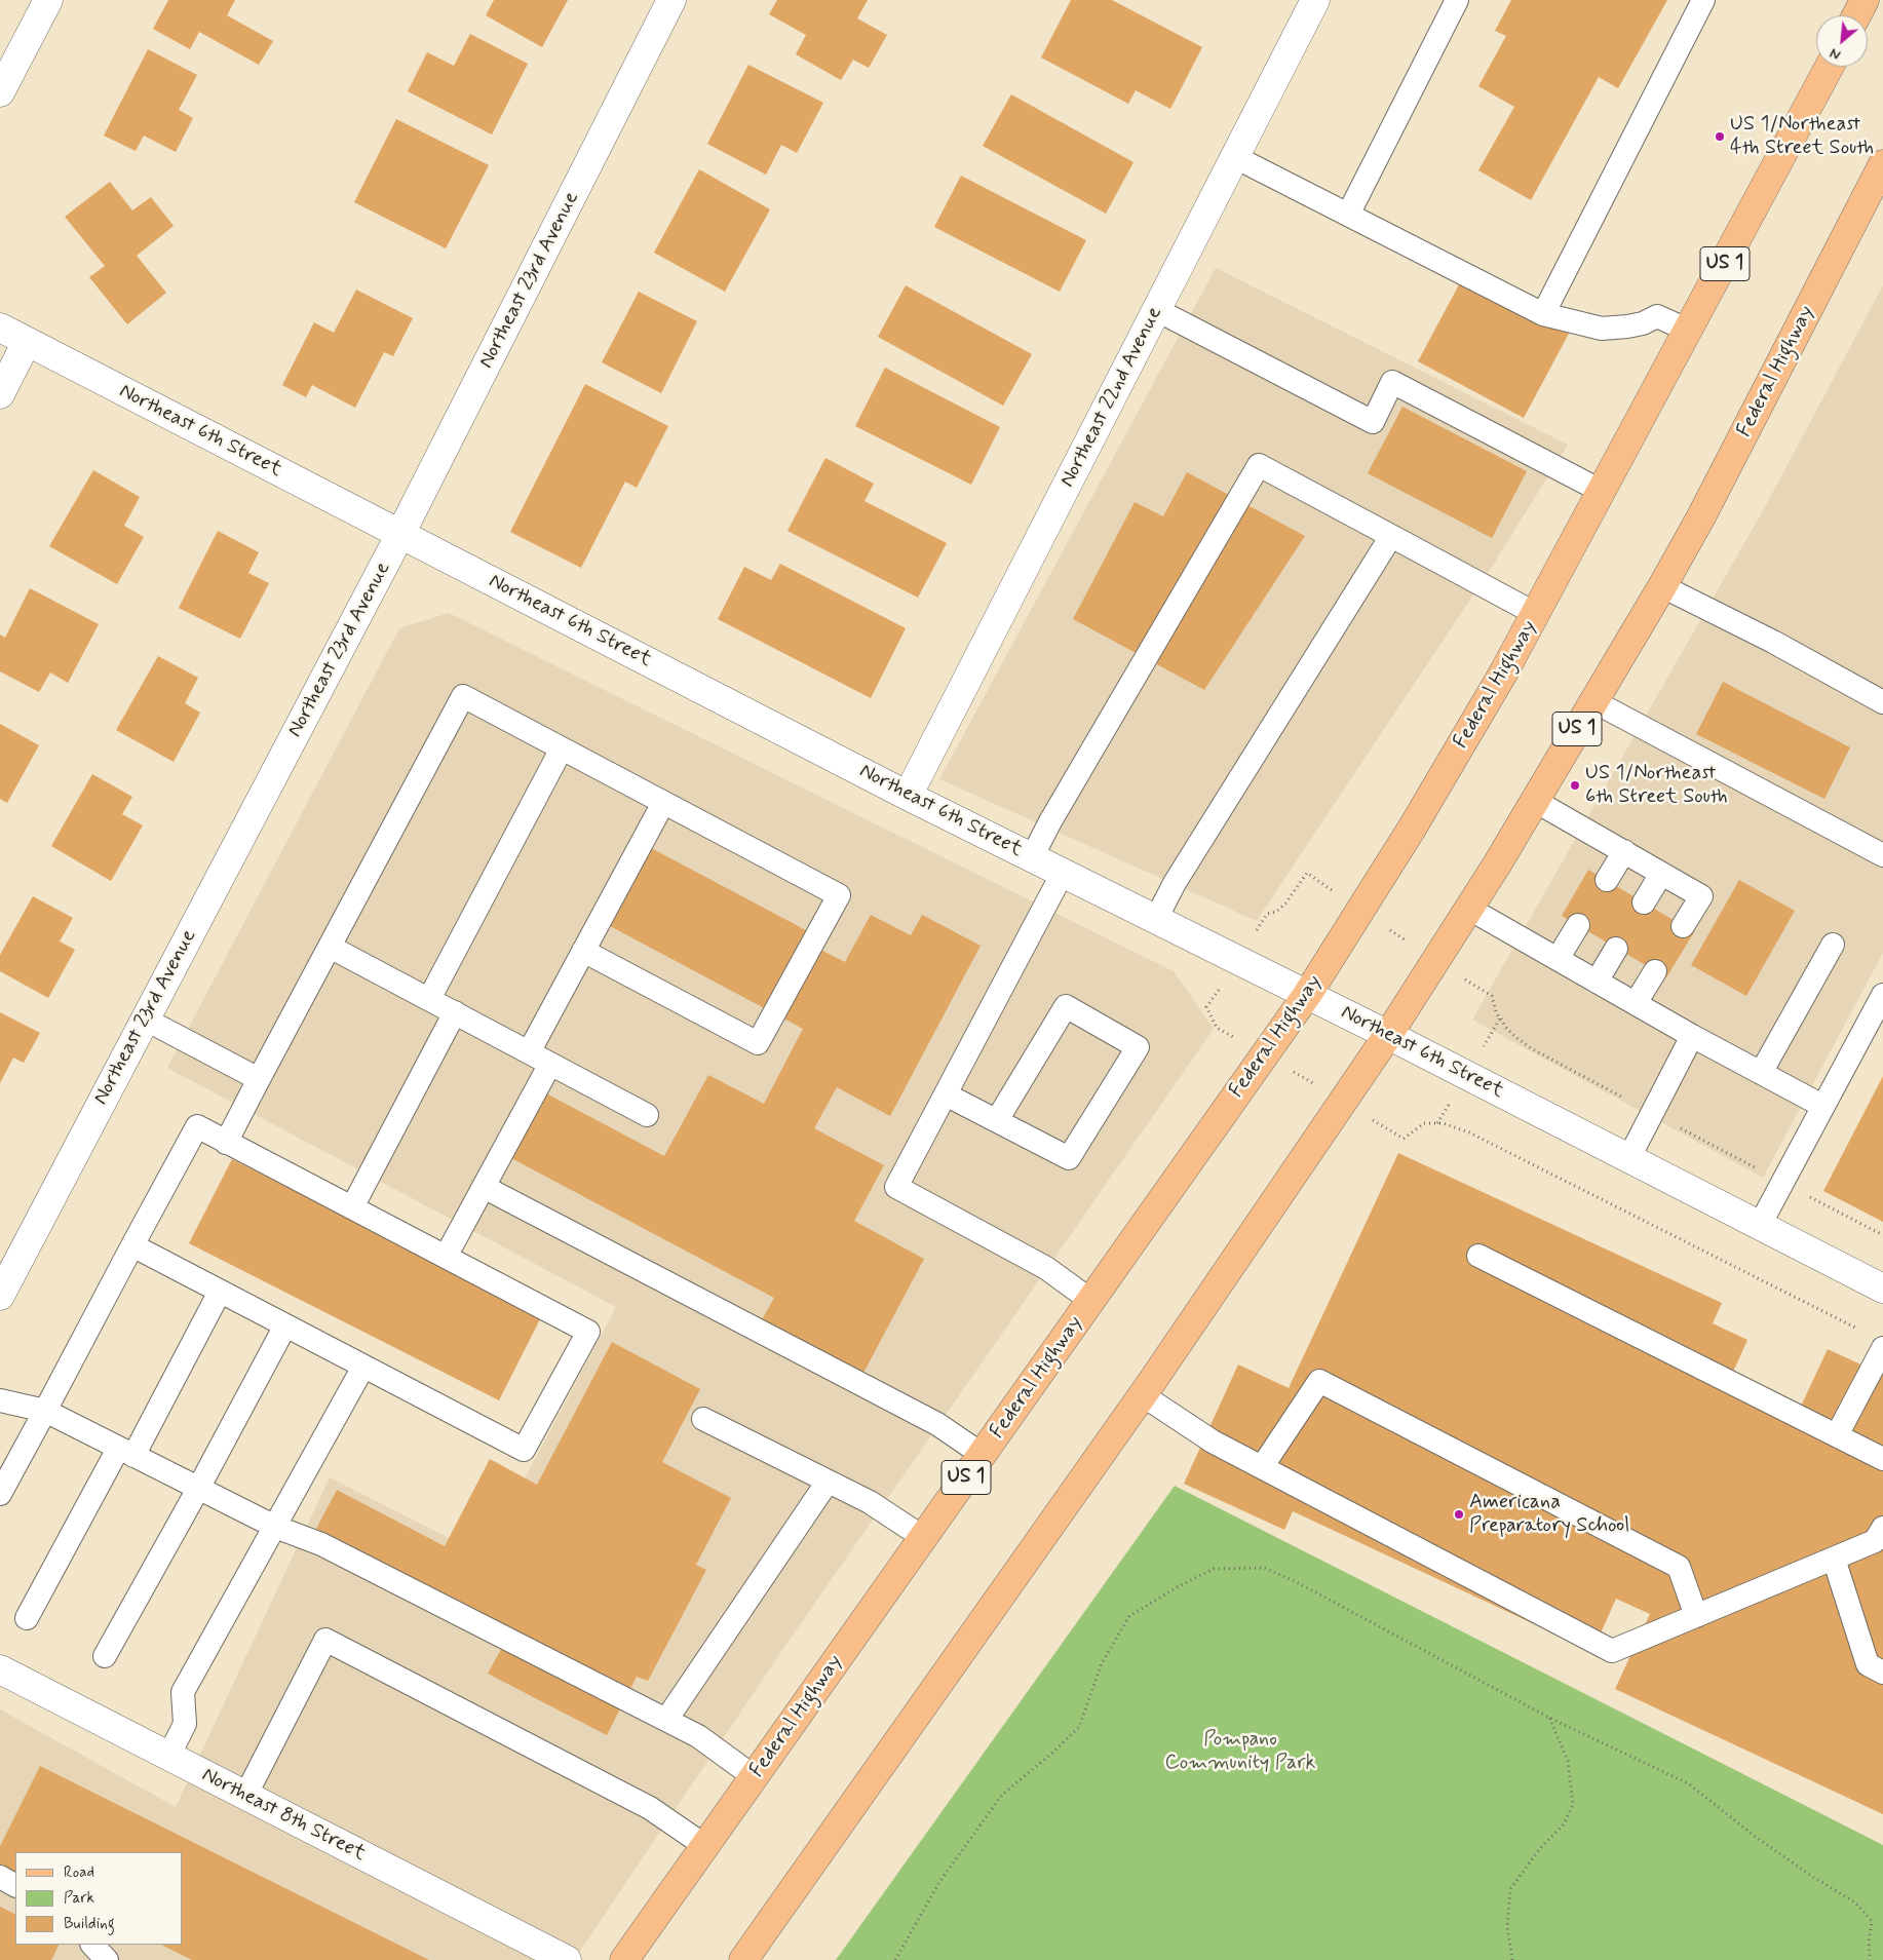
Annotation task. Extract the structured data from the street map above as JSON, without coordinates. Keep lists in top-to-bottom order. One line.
{"streets":{"main road":["US 1","Federal Highway"],"street":["Northeast 23rd Avenue","Northeast 22nd Avenue","Northeast 6th Street","Northeast 8th Street"]},"crossings":[["Northeast 23rd Avenue","Northeast 6th Street"],["Federal Highway","Northeast 6th Street"],["Northeast 22nd Avenue","Northeast 6th Street"]],"parks":["Pompano Community Park"],"places":["US 1/Northeast 4th Street South","US 1/Northeast 6th Street South","Americana Preparatory School"],"legend":["Road","Park","Building"],"north":"bottom left"}
